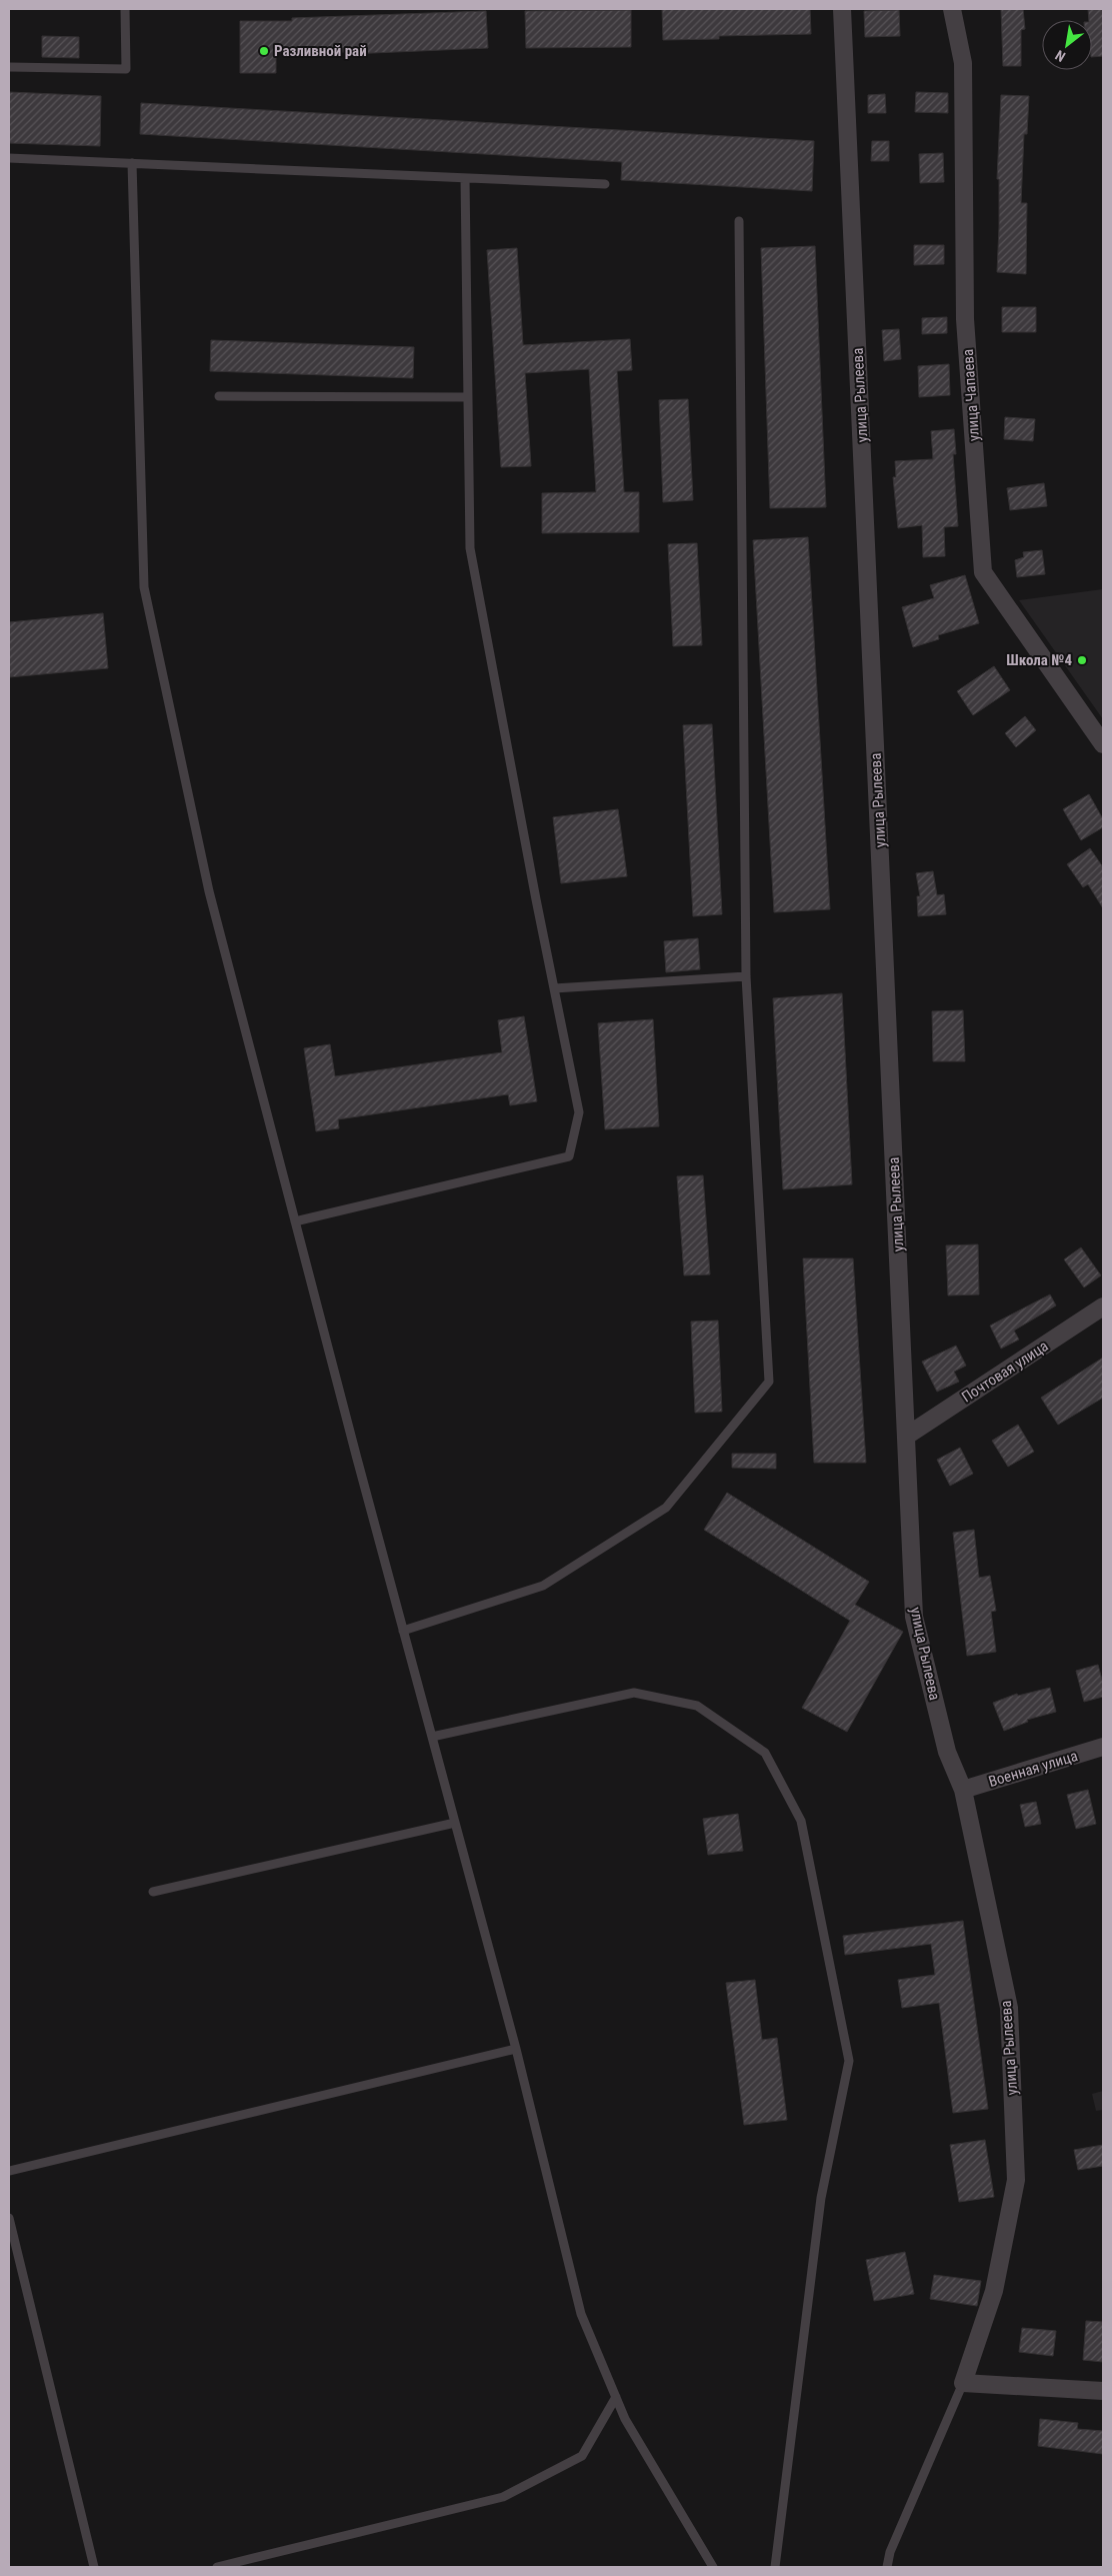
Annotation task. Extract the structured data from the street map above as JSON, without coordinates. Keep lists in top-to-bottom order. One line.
{"streets":{"street":["улица Рылеева","улица Чапаева","Почтовая улица","Военная улица"]},"crossings":[["улица Рылеева","Почтовая улица"],["улица Рылеева","Военная улица"]],"places":["Разливной рай","Школа №4"],"north":"bottom left"}
